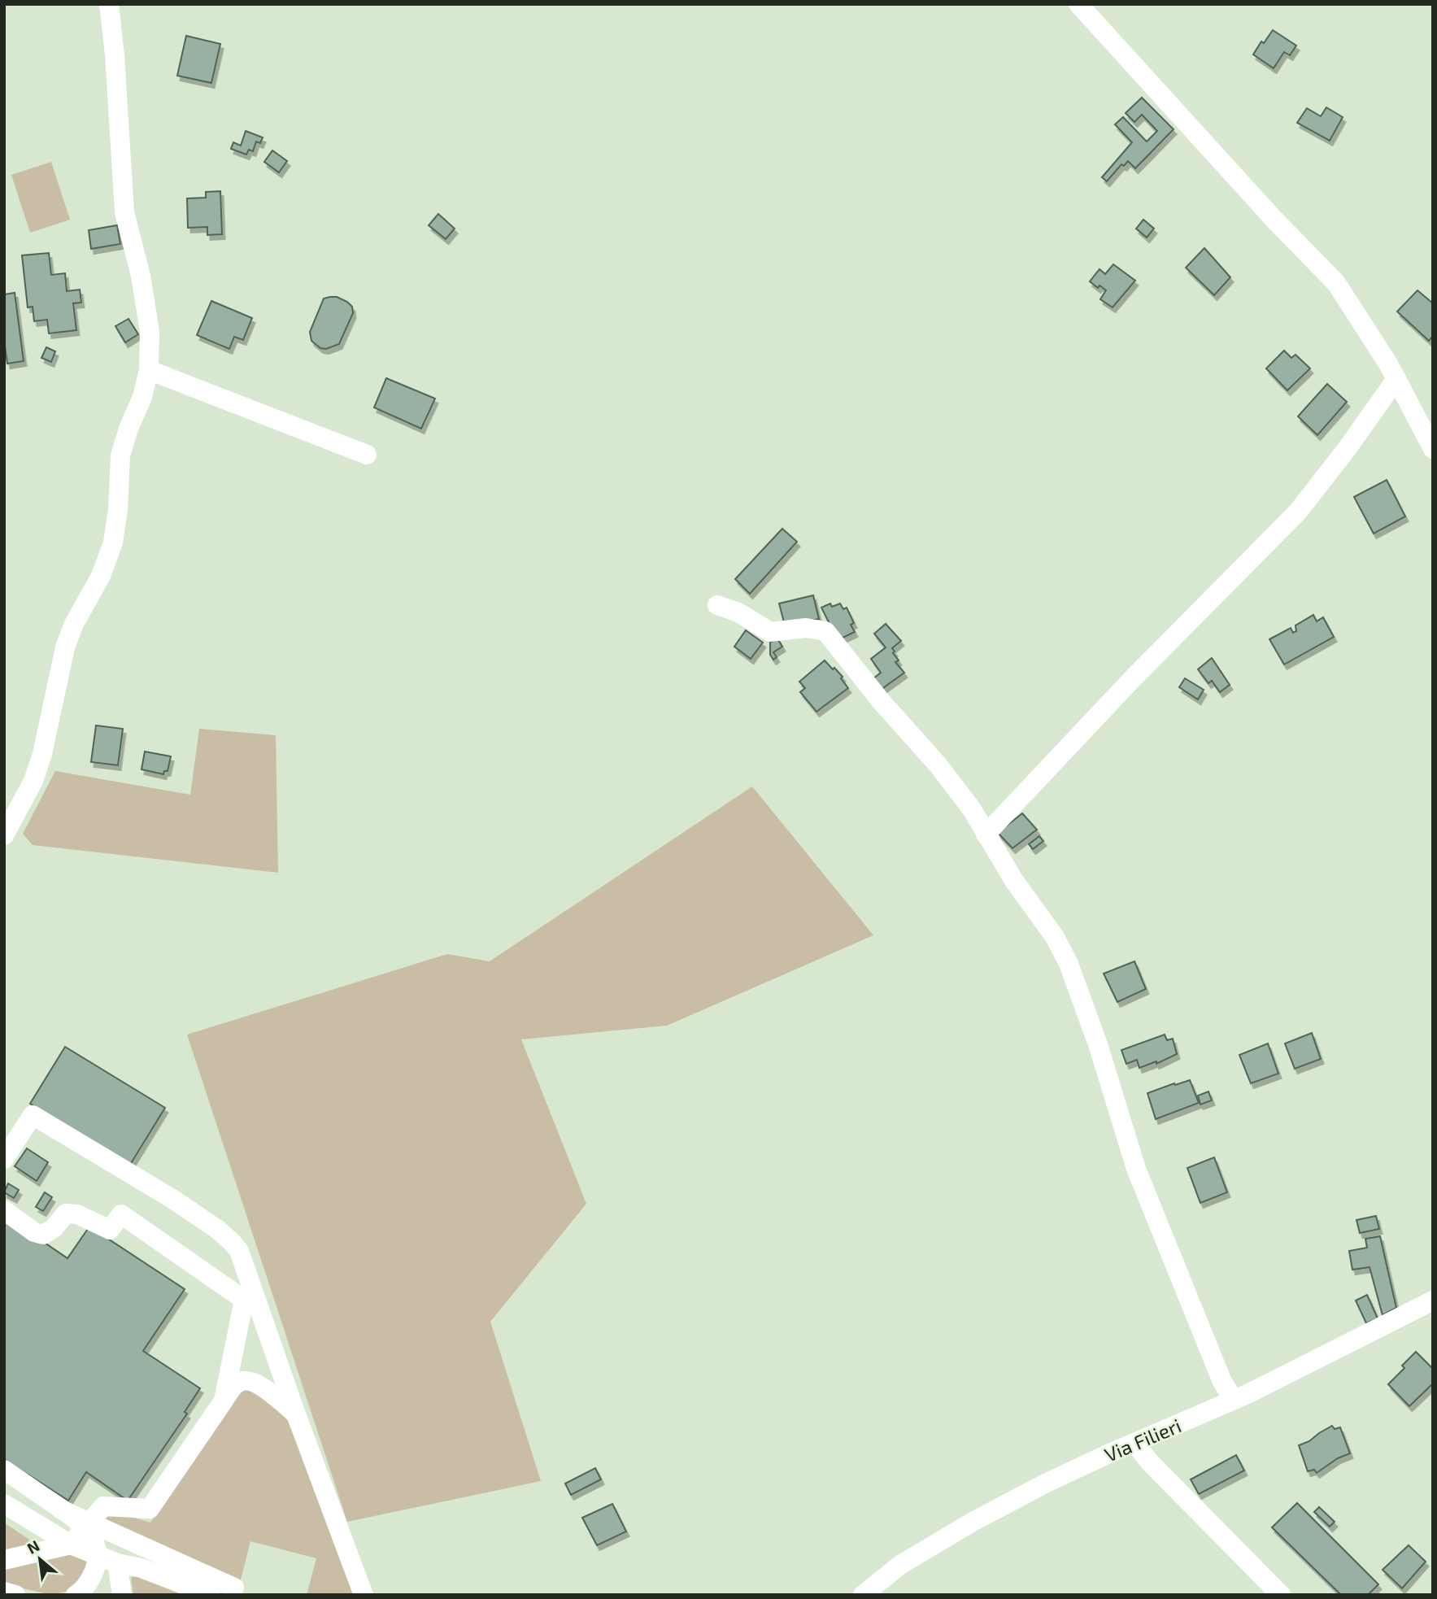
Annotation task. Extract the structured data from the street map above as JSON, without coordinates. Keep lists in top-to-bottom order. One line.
{"streets":{"street":["Via Filieri"]},"north":"top left"}
